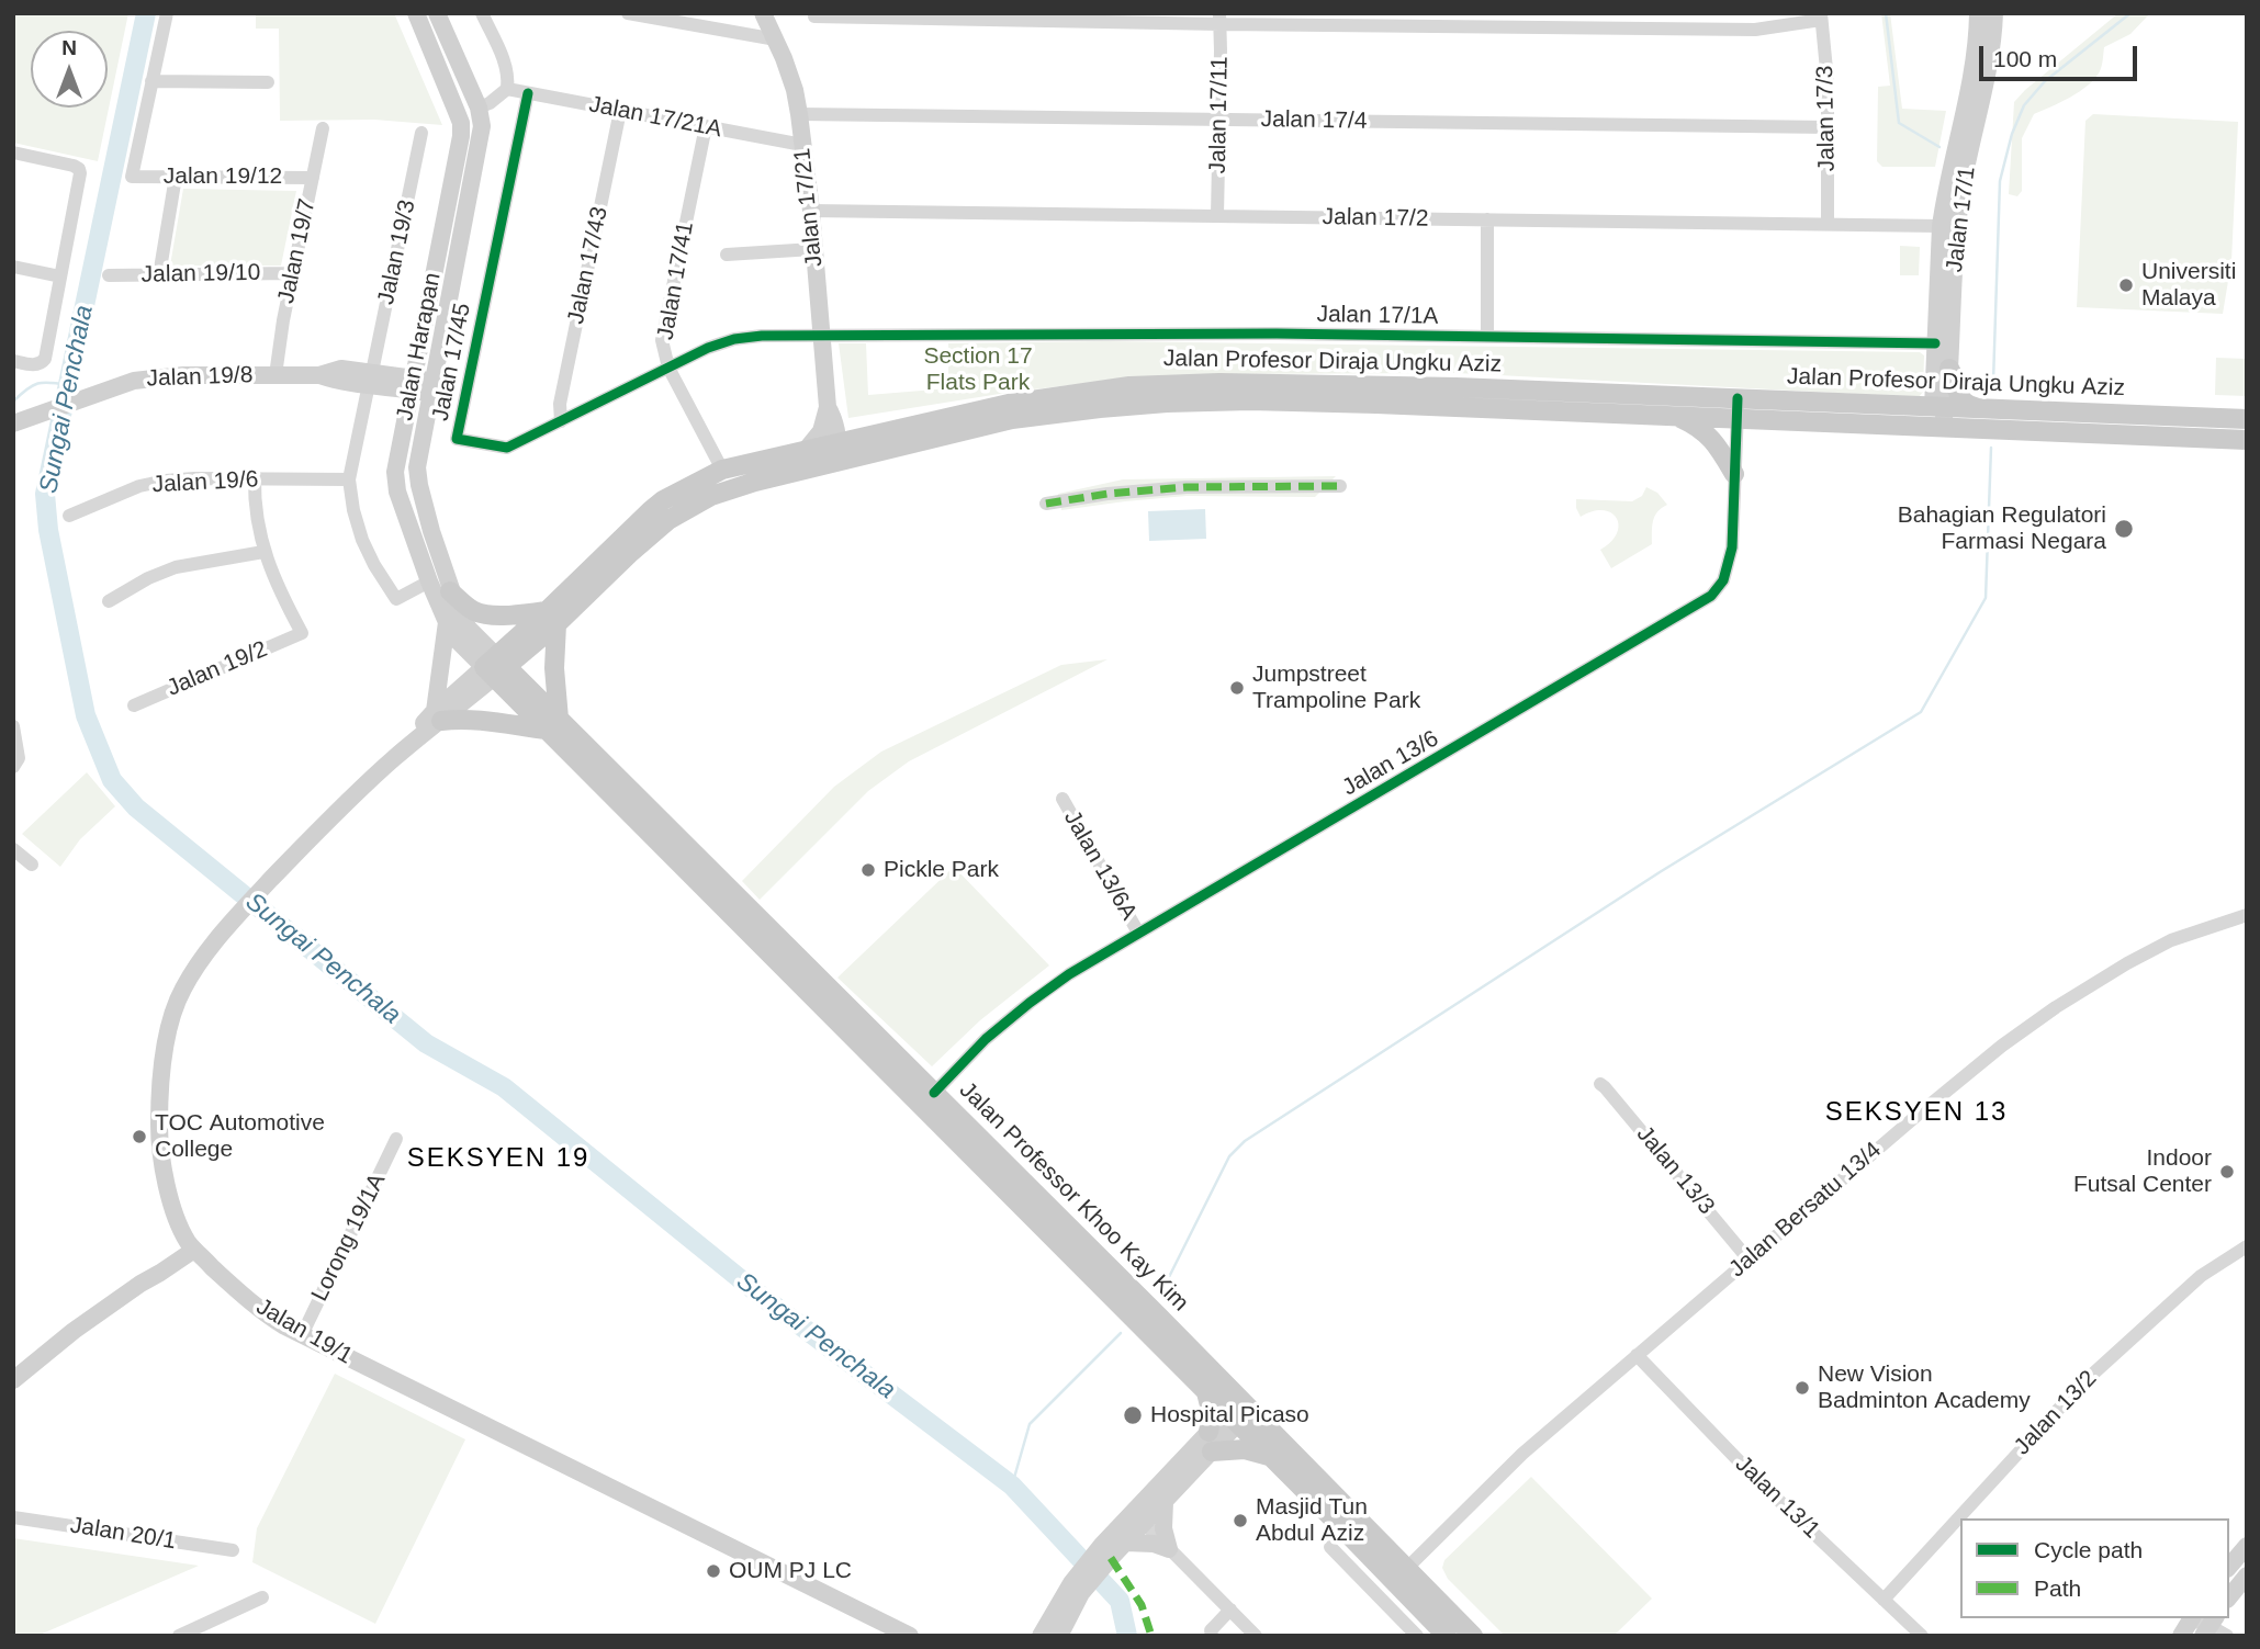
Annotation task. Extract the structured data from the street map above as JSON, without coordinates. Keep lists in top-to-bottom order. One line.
{"streets":{"main road":["Jalan 17/21","Jalan 17/1","Jalan Harapan","Jalan Profesor Diraja Ungku Aziz","Jalan 19/8","Jalan Professor Khoo Kay Kim","Jalan 19/1"],"street":["Jalan 17/11","Jalan 17/21A","Jalan 17/3","Jalan 17/4","Jalan 19/12","Jalan 17/2","Jalan 19/7","Jalan 19/3","Jalan 17/43","Jalan 19/10","Jalan 17/41","Jalan 17/1A","Jalan 17/45","Jalan 19/6","Jalan 19/2","Jalan 13/6","Jalan 13/6A","Jalan 13/3","Jalan Bersatu 13/4","Lorong 19/1A","Jalan 13/2","Jalan 13/1","Jalan 20/1"]},"crossings":[["Jalan 17/11","Jalan 17/4"],["Jalan 17/11","Jalan 17/2"],["Jalan 17/21A","Jalan 17/21"],["Jalan 17/21A","Jalan 17/43"],["Jalan 17/21A","Jalan 17/41"],["Jalan 17/21A","Jalan 17/45"],["Jalan 17/3","Jalan 17/4"],["Jalan 17/3","Jalan 17/2"],["Jalan 17/4","Jalan 17/21"],["Jalan 19/12","Jalan 19/7"],["Jalan 17/21","Jalan 17/2"],["Jalan 17/21","Jalan 17/1A"],["Jalan 17/21","Jalan 17/45"],["Jalan 17/21","Jalan Profesor Diraja Ungku Aziz"],["Jalan 17/2","Jalan 17/1"],["Jalan 17/1","Jalan 17/1A"],["Jalan 17/1","Jalan Profesor Diraja Ungku Aziz"],["Jalan 19/7","Jalan 19/10"],["Jalan 19/7","Jalan 19/8"],["Jalan 19/3","Jalan Harapan"],["Jalan 19/3","Jalan 19/8"],["Jalan 19/3","Jalan 19/6"],["Jalan 17/43","Jalan 17/45"],["Jalan 17/41","Jalan 17/45"],["Jalan 17/41","Jalan Profesor Diraja Ungku Aziz"],["Jalan 17/1A","Jalan 17/45"],["Jalan Harapan","Jalan Profesor Diraja Ungku Aziz"],["Jalan Harapan","Jalan 19/8"],["Jalan Harapan","Jalan Professor Khoo Kay Kim"],["Jalan Harapan","Jalan 19/1"],["Jalan Profesor Diraja Ungku Aziz","Jalan 13/6"],["Jalan Profesor Diraja Ungku Aziz","Jalan Professor Khoo Kay Kim"],["Jalan Profesor Diraja Ungku Aziz","Jalan 19/1"],["Jalan 13/6","Jalan 13/6A"],["Jalan 13/6","Jalan Professor Khoo Kay Kim"],["Jalan 13/3","Jalan Bersatu 13/4"],["Jalan Professor Khoo Kay Kim","Jalan Bersatu 13/4"],["Jalan Professor Khoo Kay Kim","Jalan 19/1"],["Jalan Bersatu 13/4","Jalan 13/1"],["Lorong 19/1A","Jalan 19/1"],["Jalan 13/2","Jalan 13/1"]],"districts":["SEKSYEN 13","SEKSYEN 19"],"water":["Sungai Penchala"],"parks":["Section 17 Flats Park"],"places":["Universiti Malaya","Bahagian Regulatori Farmasi Negara","Jumpstreet Trampoline Park","Pickle Park","TOC Automotive College","Indoor Futsal Center","New Vision Badminton Academy","Hospital Picaso","Masjid Tun Abdul Aziz","OUM PJ LC"],"legend":["Cycle path","Path"],"scale_bar":"100 m","north":"top"}
